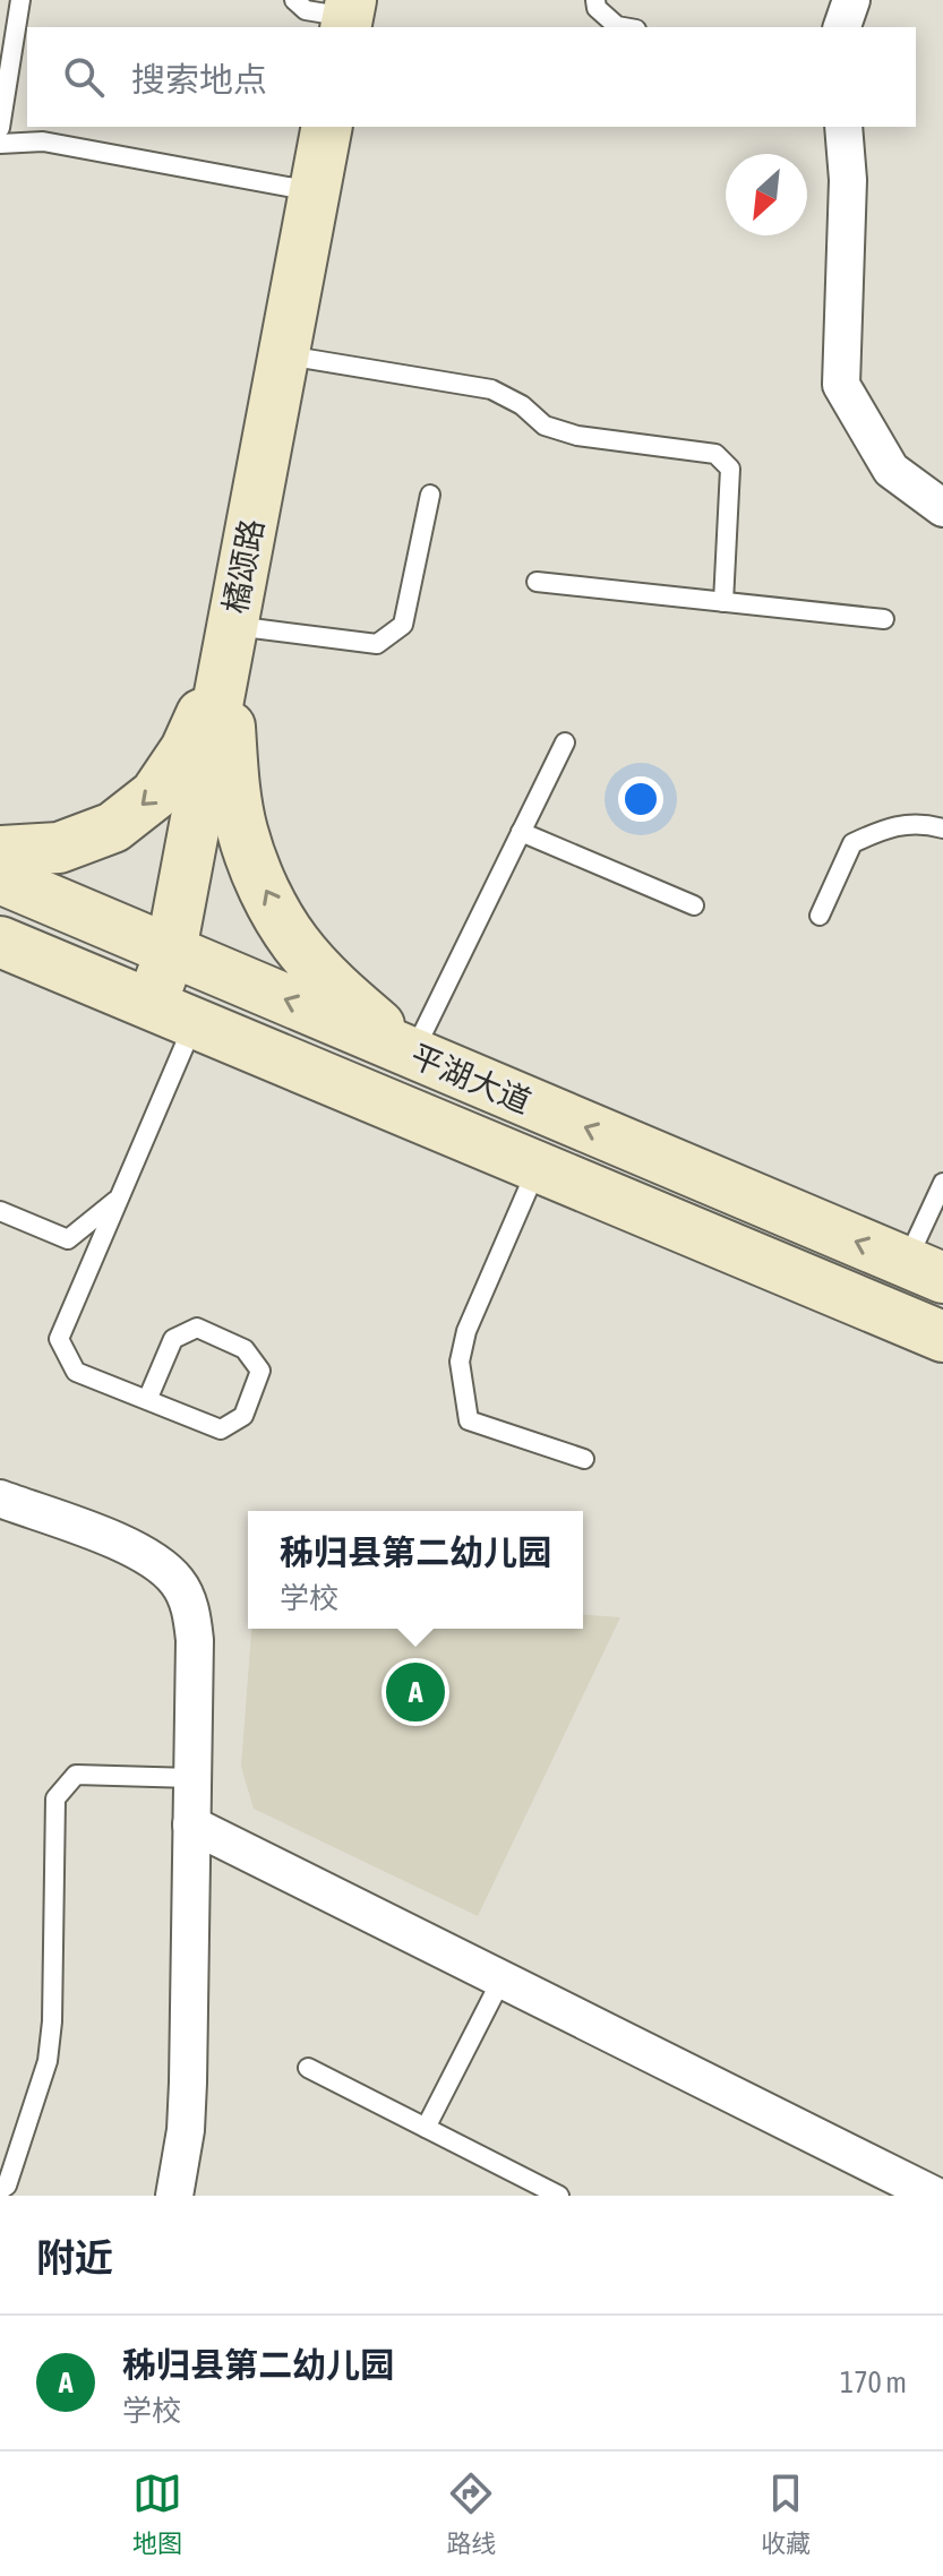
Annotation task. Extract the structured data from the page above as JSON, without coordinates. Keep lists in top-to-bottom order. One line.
{"streets":{"main road":["橘颂路","平湖大道"]},"crossings":[["橘颂路","平湖大道"]],"north":"bottom left","page":{"search":"搜索地点","popup":["秭归县第二幼儿园","学校"],"pins":"A","heading":"附近","list":[{"mark":"A","name":"秭归县第二幼儿园","note":"学校","value":"170 m"}],"nav":["地图","路线","收藏"]}}
